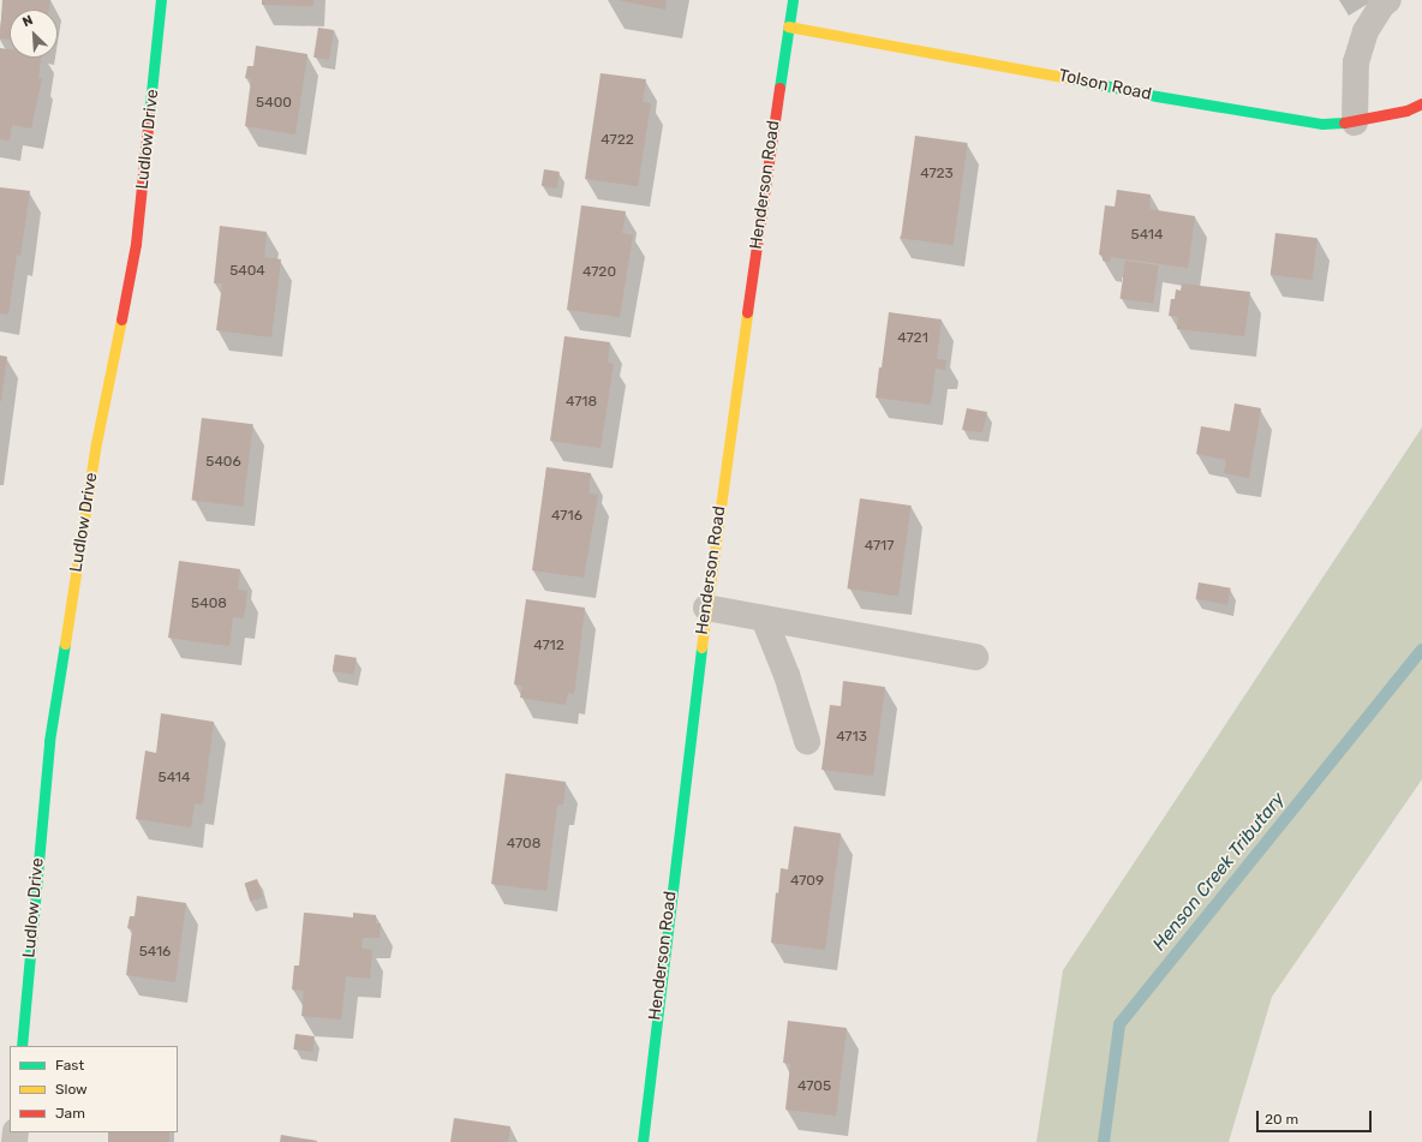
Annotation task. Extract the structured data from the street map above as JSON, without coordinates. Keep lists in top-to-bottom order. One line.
{"streets":{"street":["Tolson Road","Ludlow Drive","Henderson Road"]},"crossings":[["Tolson Road","Henderson Road"]],"water":["Henson Creek Tributary"],"house_numbers":["5400","4722","4723","5414","5404","4720","4721","4718","5406","4716","4717","5408","4712","4713","5414","4708","4709","5416","4705"],"legend":["Fast","Slow","Jam"],"scale_bar":"20 m","north":"top left"}
